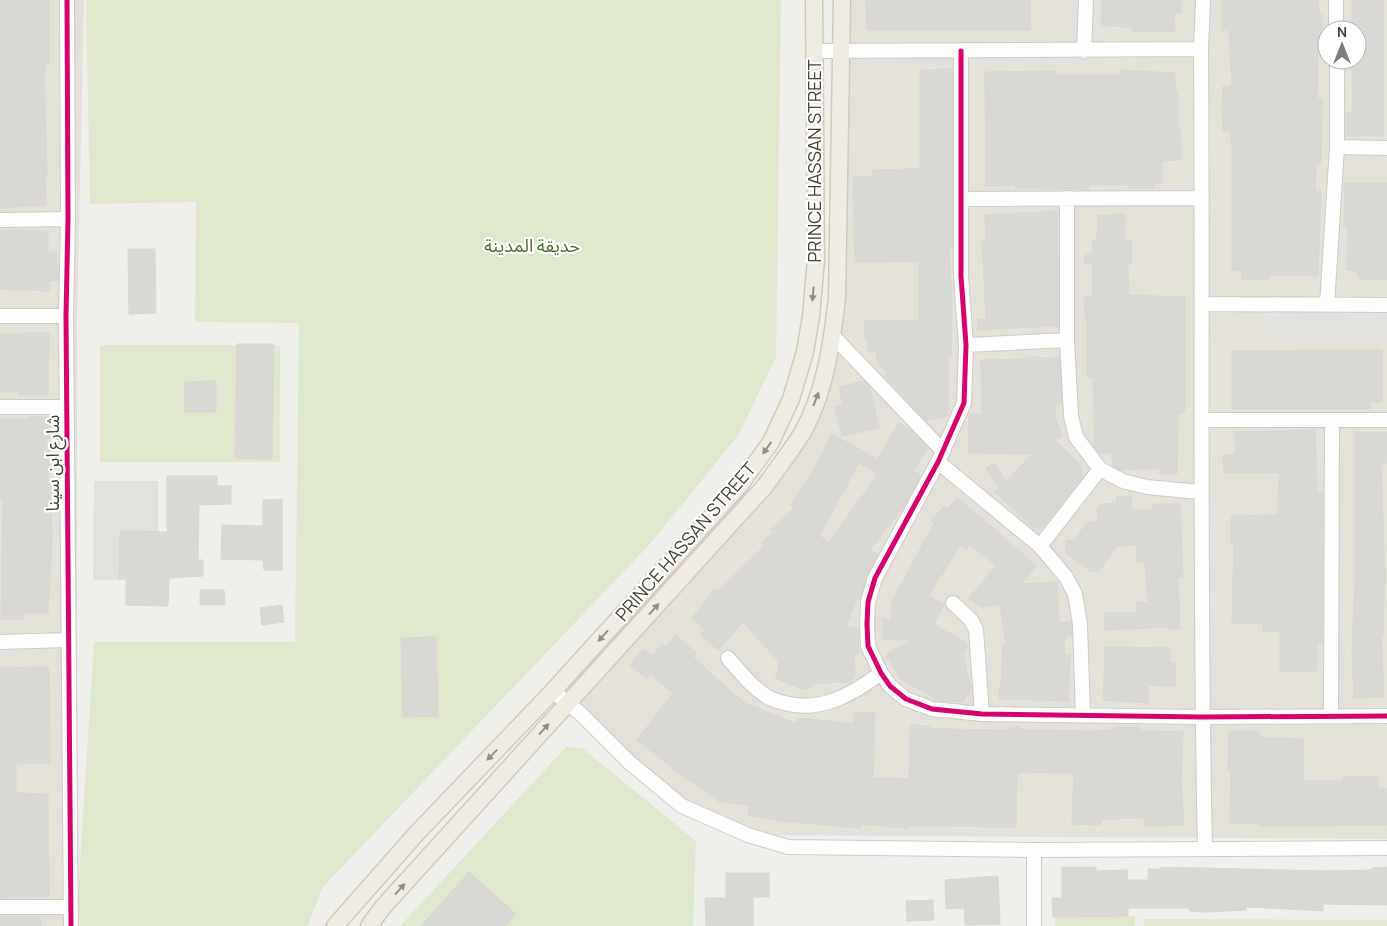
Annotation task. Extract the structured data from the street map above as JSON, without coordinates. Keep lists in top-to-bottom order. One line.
{"streets":{"main road":["PRINCE HASSAN STREET"],"street":["شارع ابن سينا"]},"parks":["حديقة المدينة"],"north":"top"}
